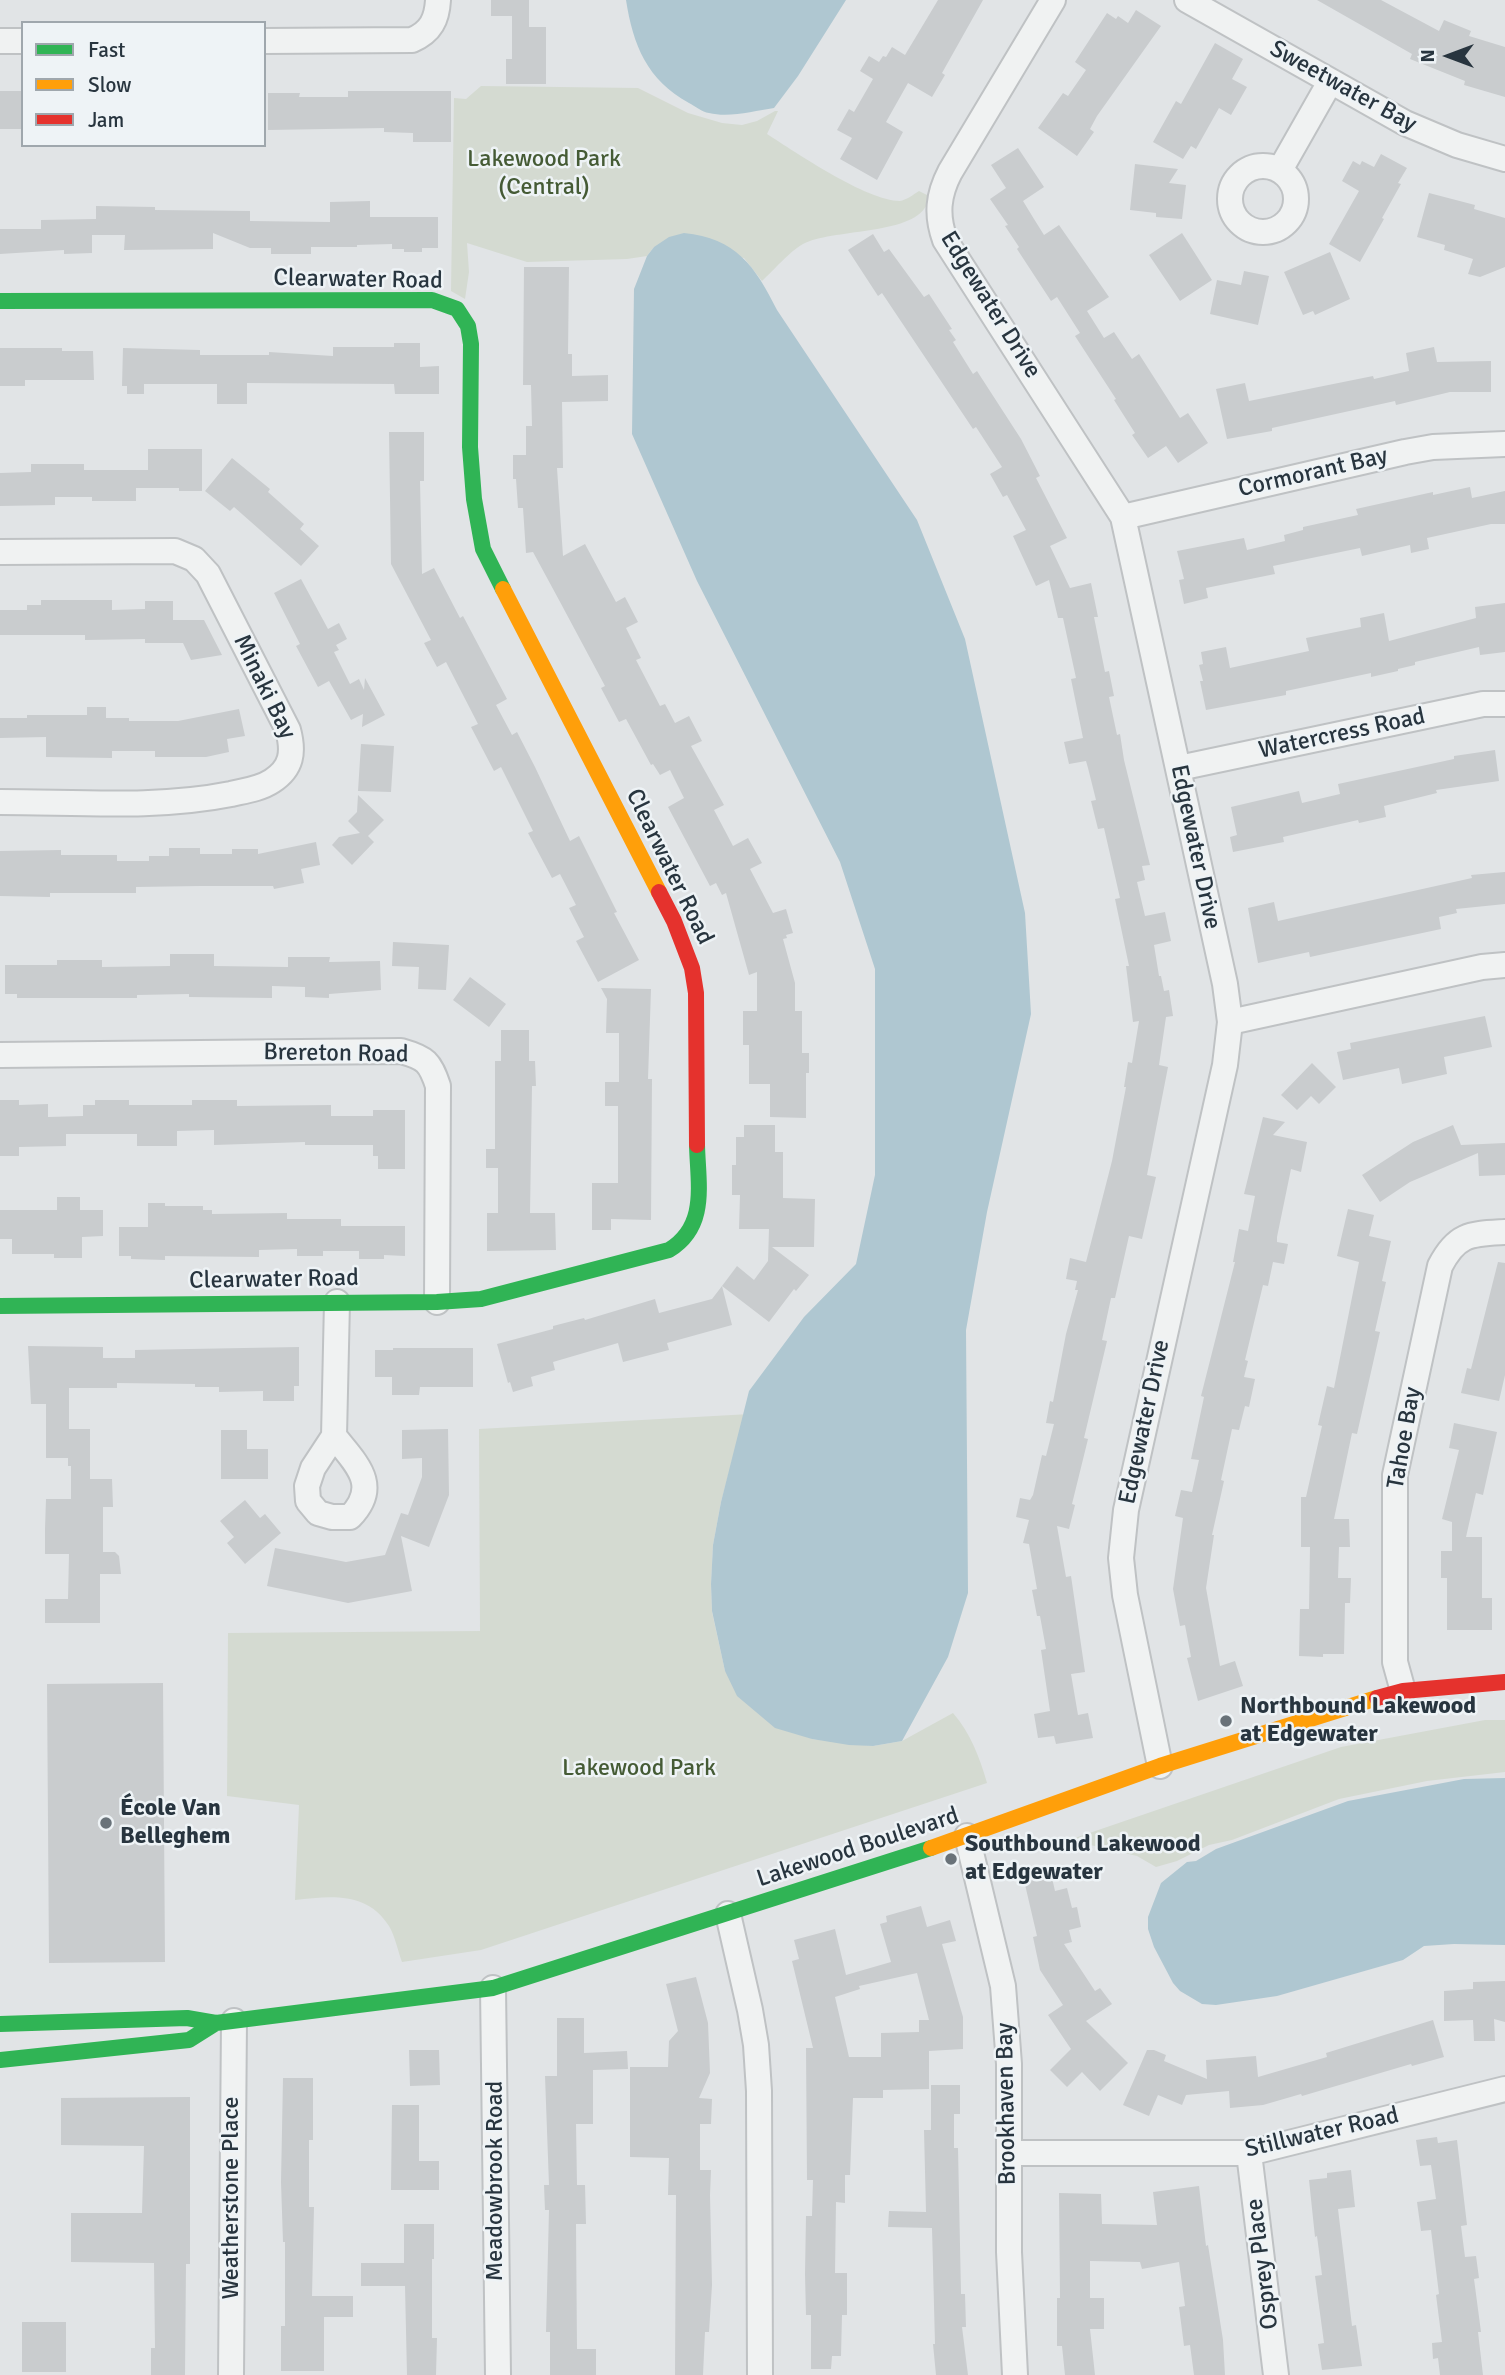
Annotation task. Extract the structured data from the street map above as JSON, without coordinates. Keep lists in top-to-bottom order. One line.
{"streets":{"street":["Sweetwater Bay","Clearwater Road","Edgewater Drive","Cormorant Bay","Minaki Bay","Watercress Road","Brereton Road","Tahoe Bay","Lakewood Boulevard","Brookhaven Bay","Stillwater Road","Meadowbrook Road","Weatherstone Place","Osprey Place"]},"crossings":[["Clearwater Road","Brereton Road"],["Edgewater Drive","Cormorant Bay"],["Edgewater Drive","Watercress Road"],["Edgewater Drive","Lakewood Boulevard"],["Tahoe Bay","Lakewood Boulevard"],["Lakewood Boulevard","Brookhaven Bay"],["Lakewood Boulevard","Meadowbrook Road"],["Lakewood Boulevard","Weatherstone Place"],["Brookhaven Bay","Stillwater Road"],["Stillwater Road","Osprey Place"]],"parks":["Lakewood Park (Central)","Lakewood Park"],"places":["Northbound Lakewood at Edgewater","École Van Belleghem","Southbound Lakewood at Edgewater"],"legend":["Fast","Slow","Jam"],"north":"left"}
